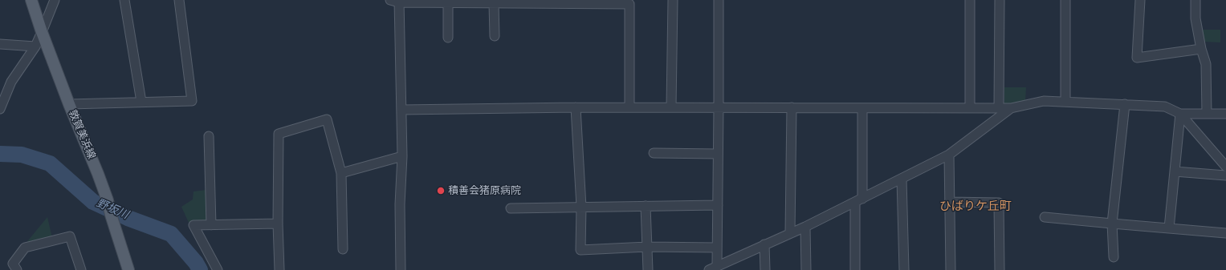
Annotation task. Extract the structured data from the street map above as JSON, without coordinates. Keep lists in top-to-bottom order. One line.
{"streets":{"main road":["敦賀美浜線"]},"districts":["ひばりケ丘町"],"water":["野坂川"],"places":["積善会猪原病院"]}
